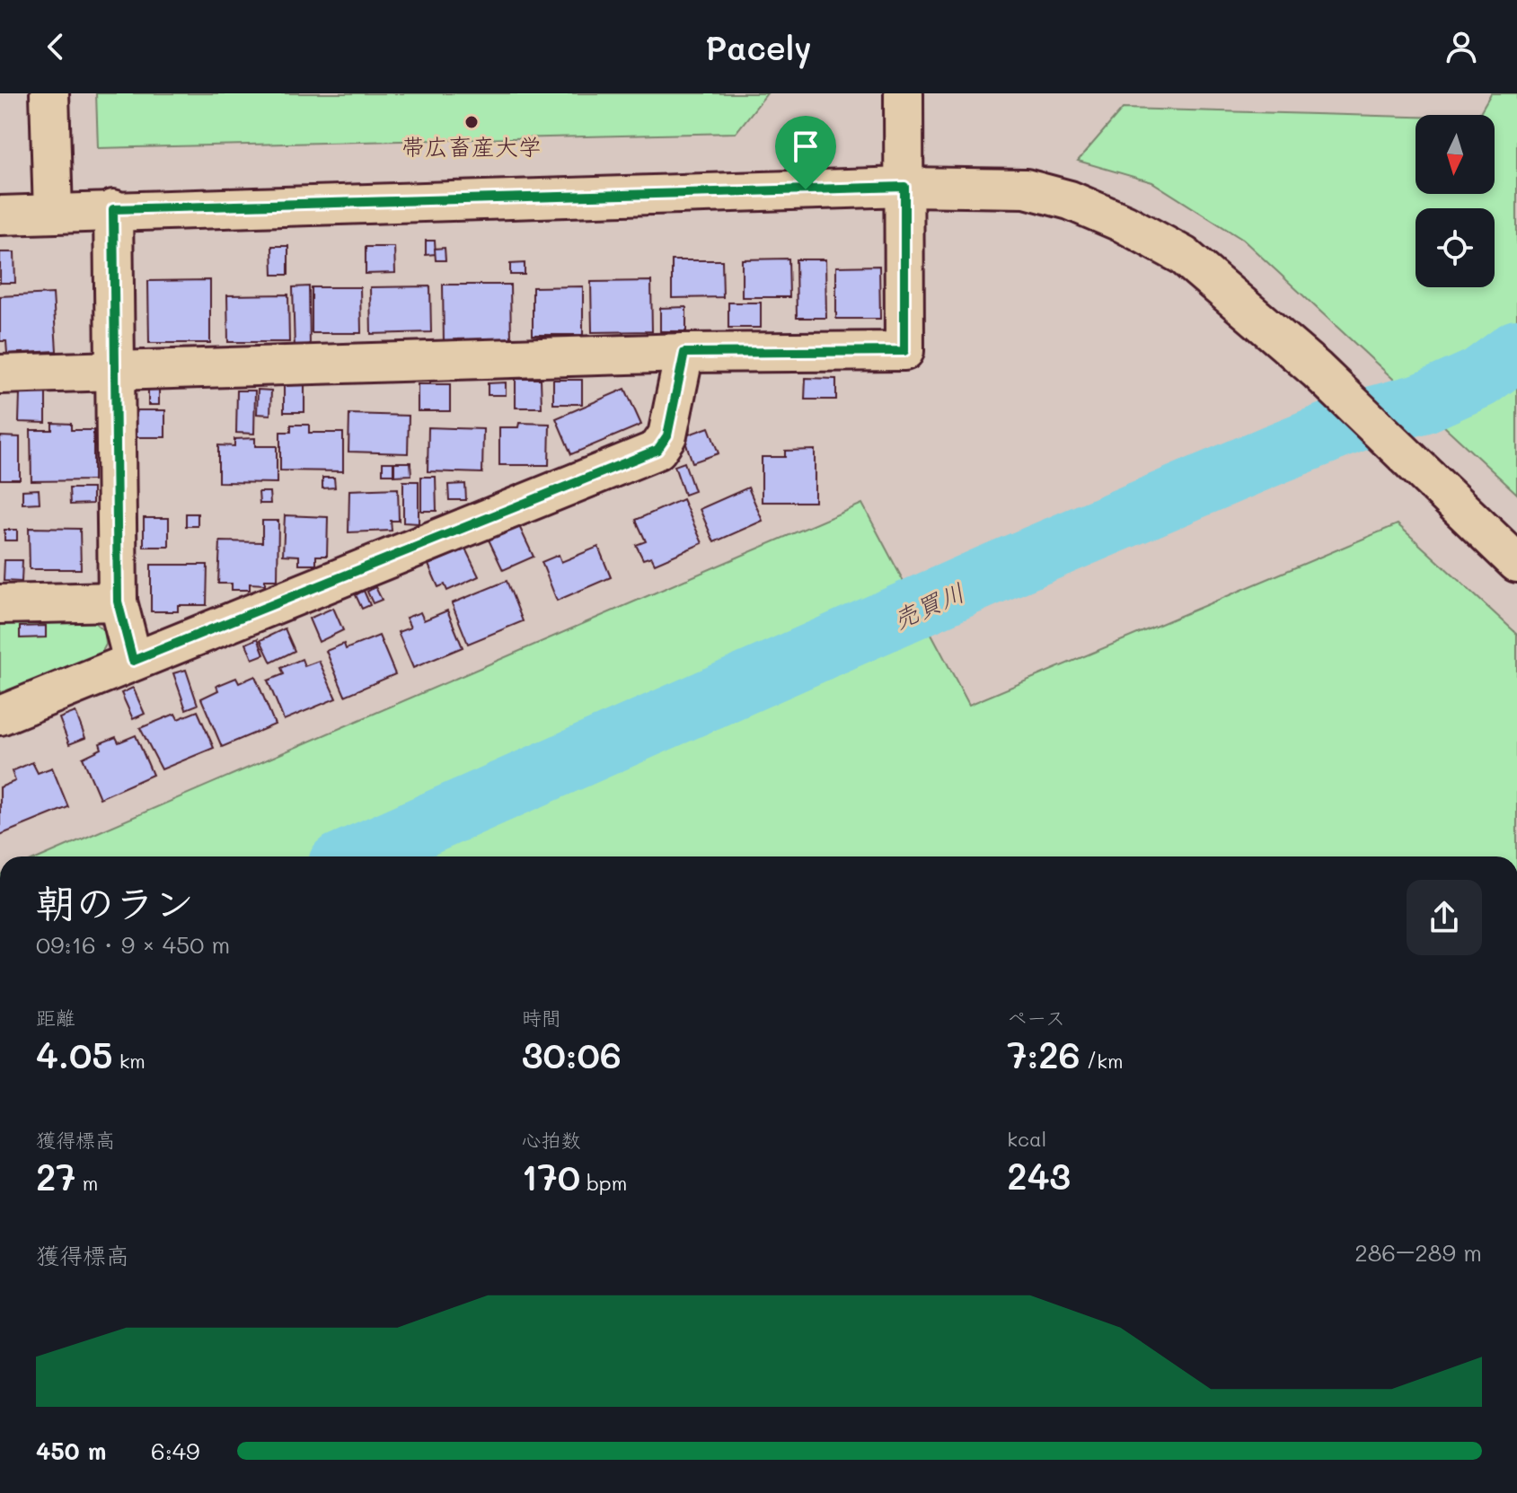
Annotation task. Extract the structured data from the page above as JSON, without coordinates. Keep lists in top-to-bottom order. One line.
{"water":["売買川"],"places":["帯広畜産大学"],"north":"bottom","page":{"header":"Pacely","heading":["朝のラン","09:16 · 9 × 450 m"],"stats":[["距離","4.05 km"],["時間","30:06"],["ペース","7:26 /km"],["獲得標高","27 m"],["心拍数","170 bpm"],["kcal","243"]],"chart":["獲得標高","286–289 m"],"list":[{"name":"450 m","note":"6:49"}]}}
